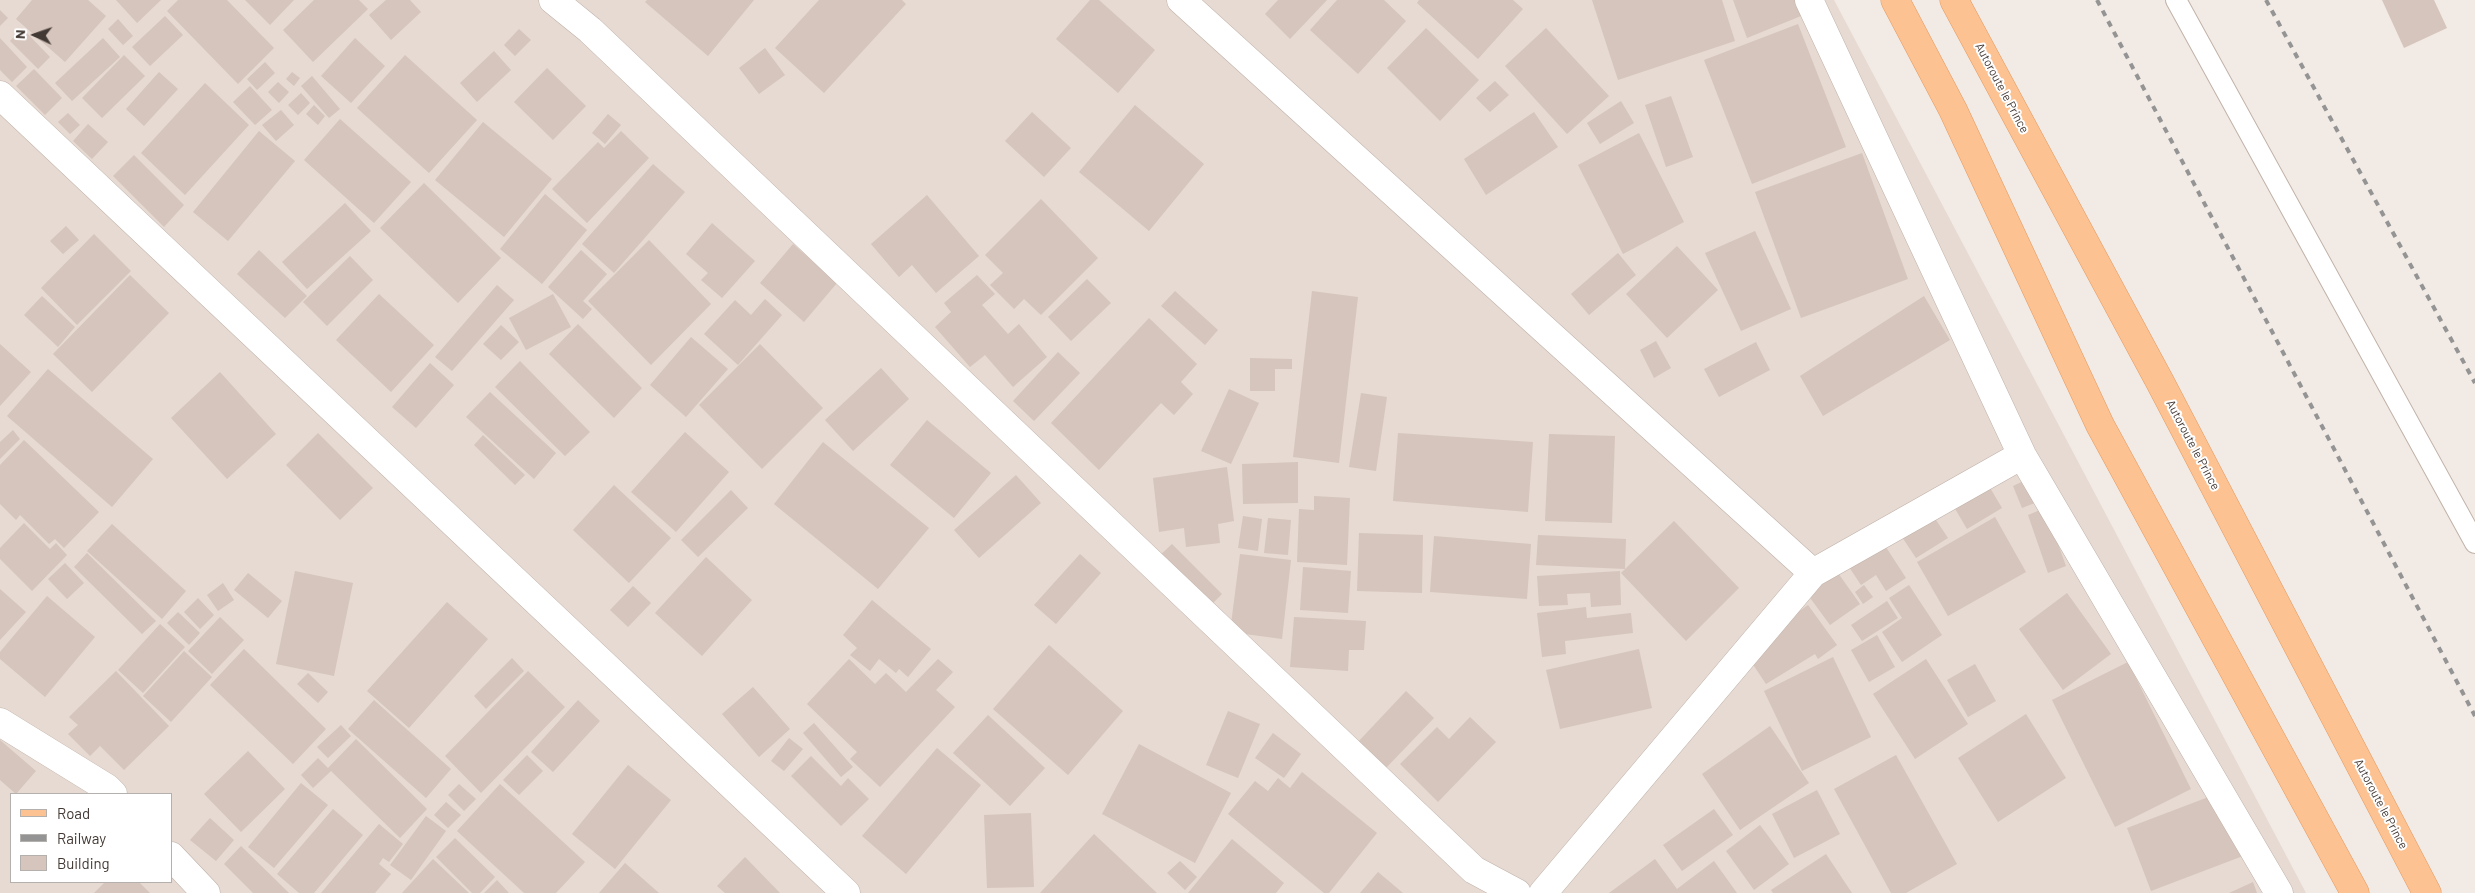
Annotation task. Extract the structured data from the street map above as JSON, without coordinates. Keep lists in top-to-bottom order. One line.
{"streets":{"main road":["Autoroute le Prince"]},"legend":["Road","Railway","Building"],"north":"left"}
